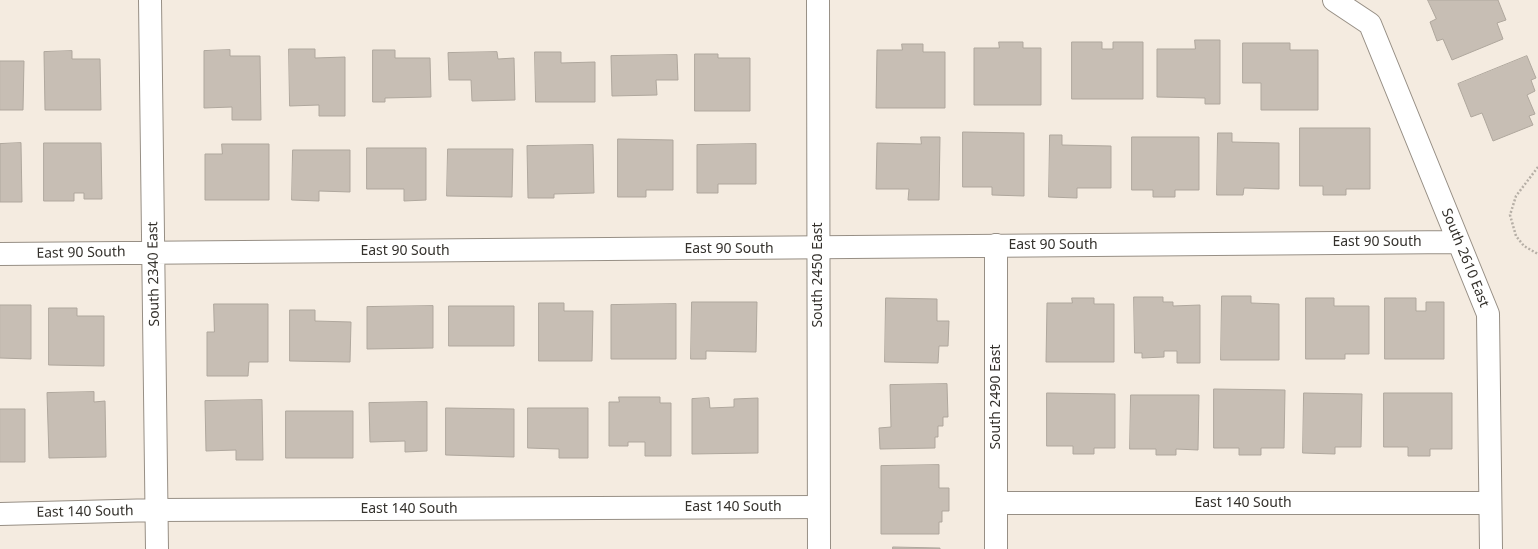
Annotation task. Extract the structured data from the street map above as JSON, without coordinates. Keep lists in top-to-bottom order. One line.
{"streets":{"street":["East 90 South","South 2610 East","South 2340 East","South 2450 East","South 2490 East","East 140 South"]},"crossings":[["East 90 South","South 2610 East"],["East 90 South","South 2340 East"],["East 90 South","South 2450 East"],["East 90 South","South 2490 East"],["South 2610 East","East 140 South"],["South 2340 East","East 140 South"],["South 2450 East","East 140 South"],["South 2490 East","East 140 South"]]}
